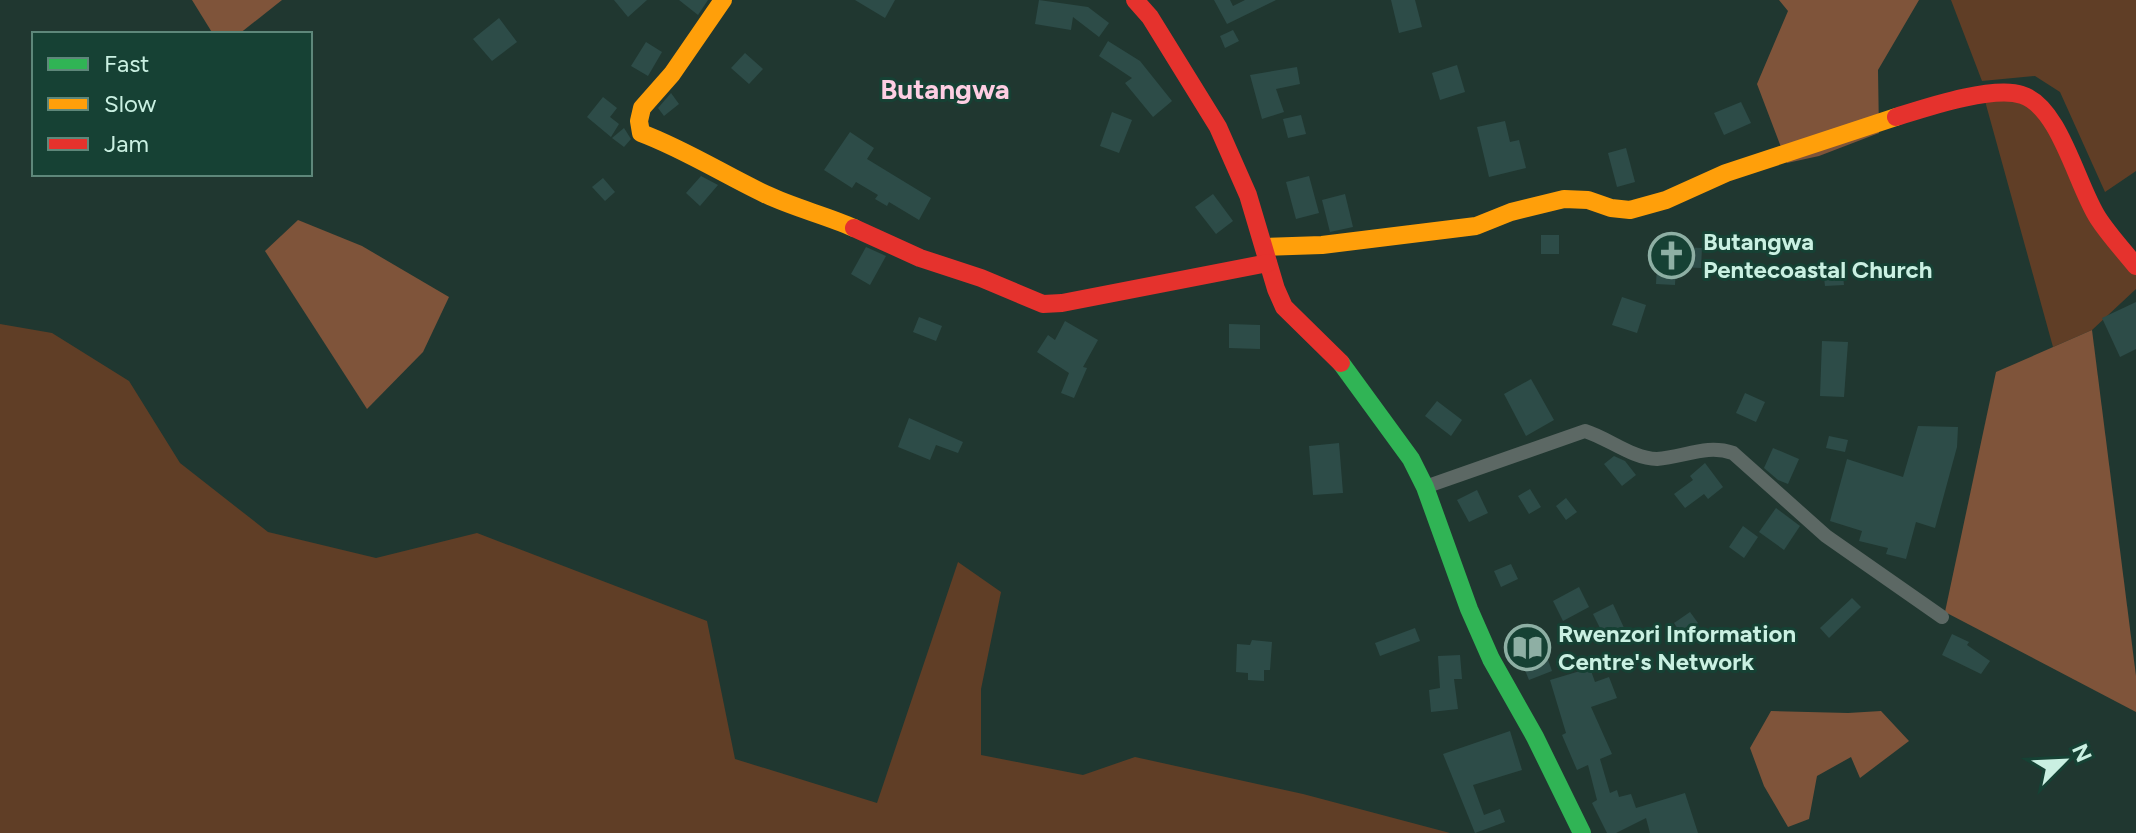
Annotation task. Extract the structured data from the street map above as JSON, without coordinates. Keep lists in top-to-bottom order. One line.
{"districts":["Butangwa"],"places":{"church":["Butangwa Pentecoastal Church"],"library":["Rwenzori Information Centre's Network"]},"legend":["Fast","Slow","Jam"],"north":"top right"}
